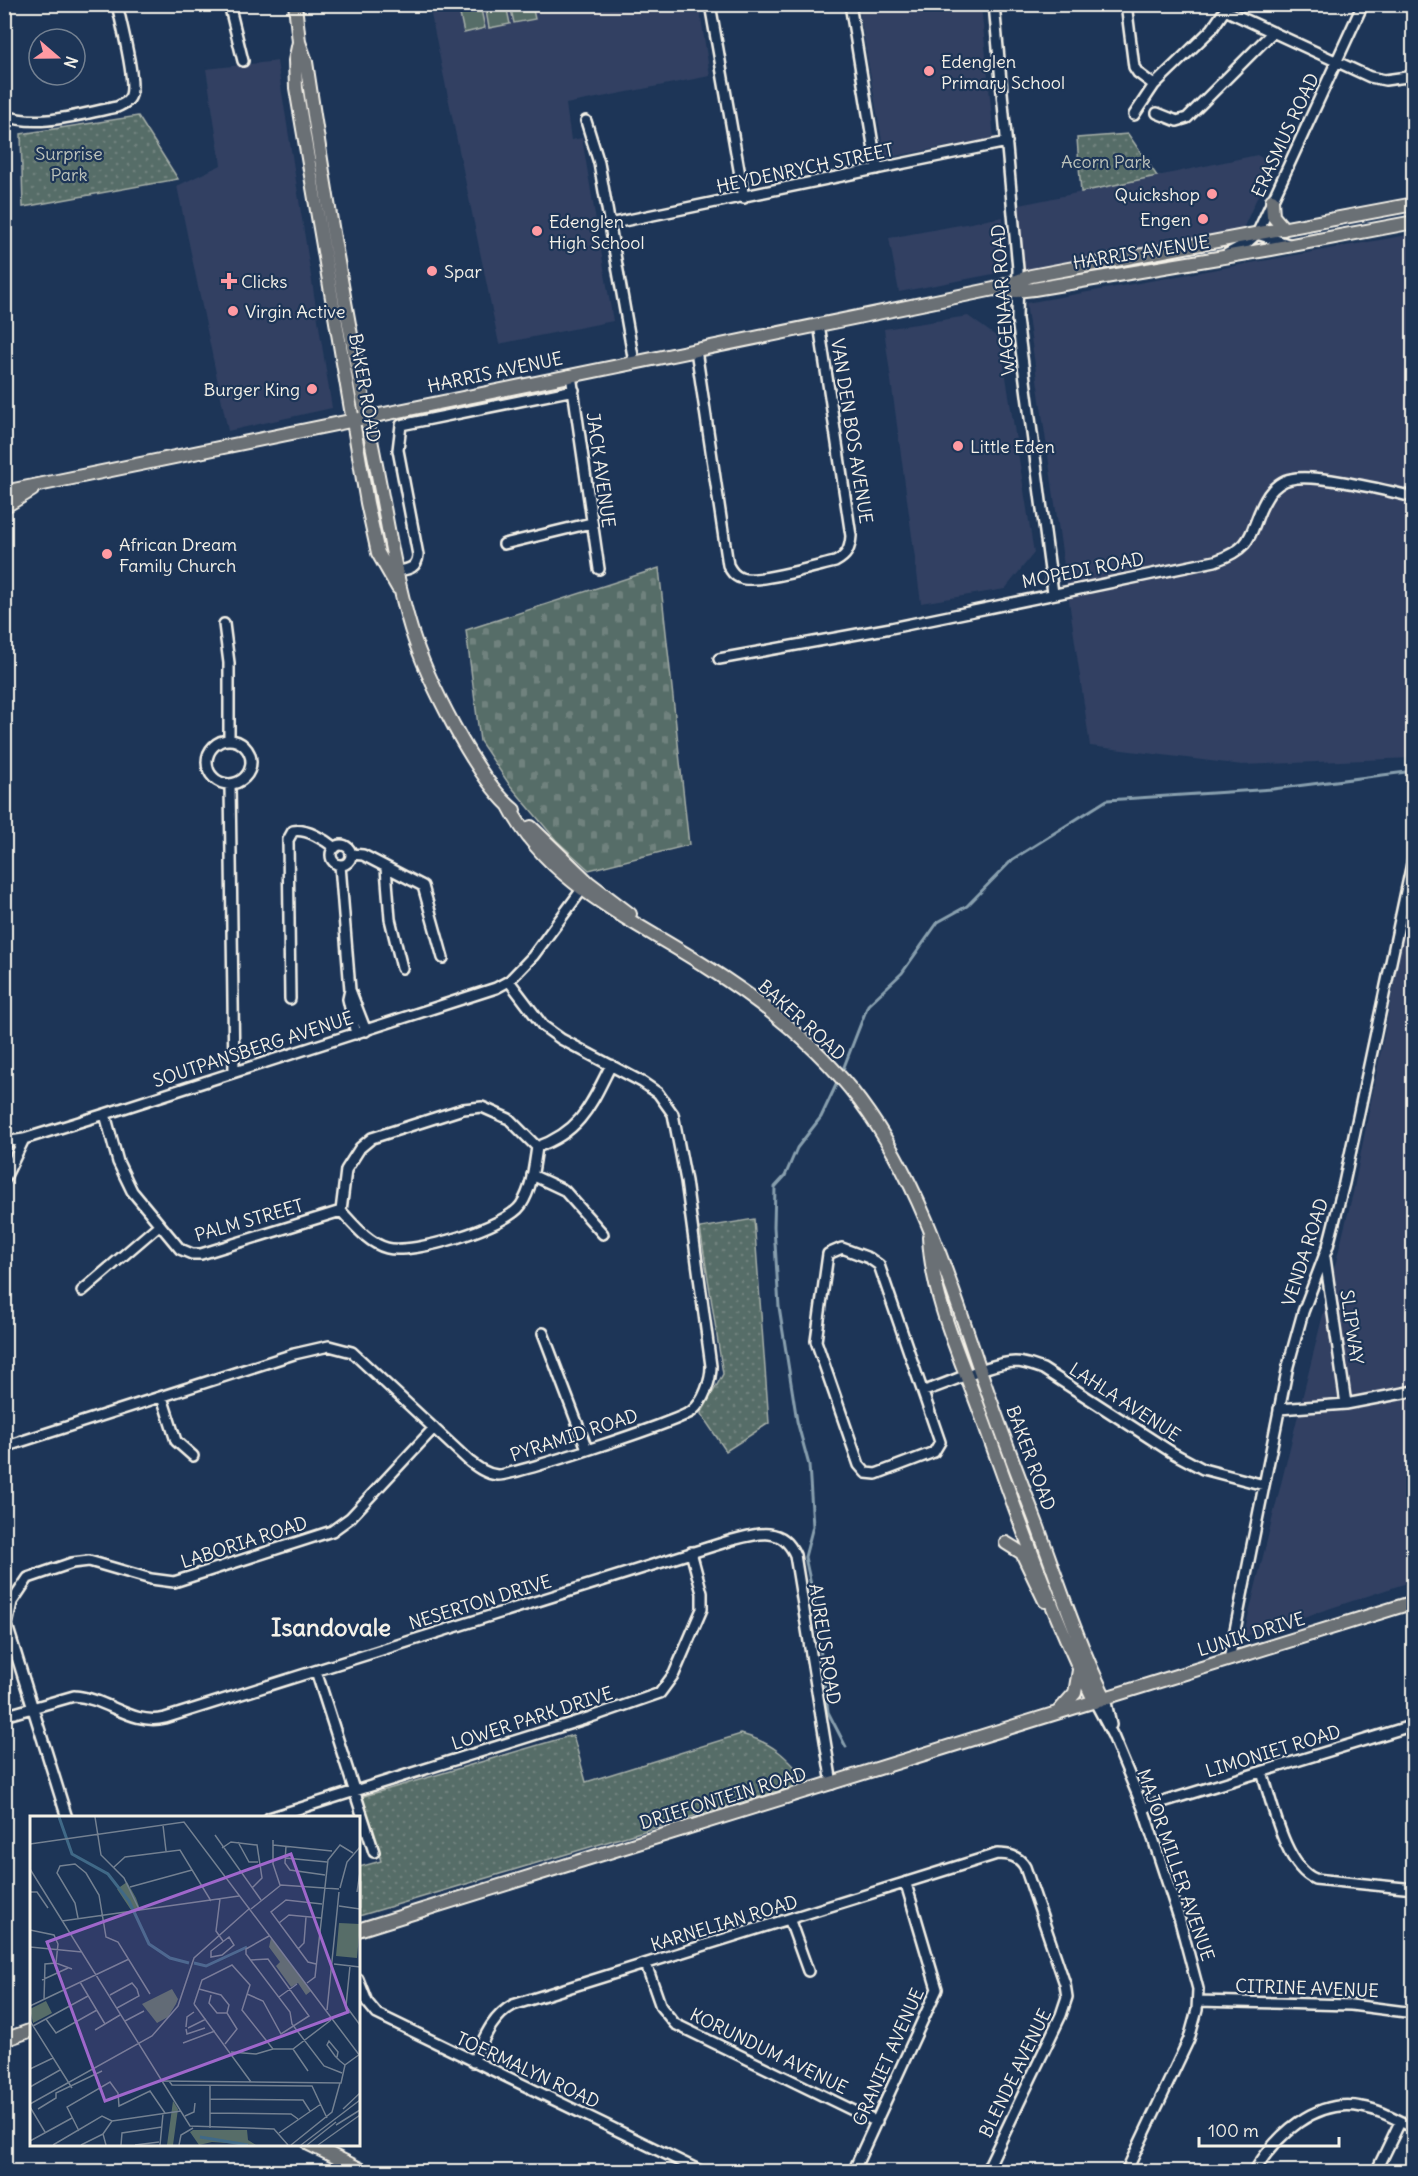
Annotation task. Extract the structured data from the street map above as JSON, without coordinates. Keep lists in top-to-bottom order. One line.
{"streets":{"main road":["HARRIS AVENUE","BAKER ROAD","LUNIK DRIVE","DRIEFONTEIN ROAD"],"street":["ERASMUS ROAD","HEYDENRYCH STREET","WAGENAAR ROAD","VAN DEN BOS AVENUE","JACK AVENUE","MOPEDI ROAD","SOUTPANSBERG AVENUE","PALM STREET","VENDA ROAD","SLIPWAY","LAHLA AVENUE","PYRAMID ROAD","LABORIA ROAD","NESERTON DRIVE","AUREUS ROAD","LOWER PARK DRIVE","LIMONIET ROAD","MAJOR MILLER AVENUE","KARNELIAN ROAD","CITRINE AVENUE","KORUNDUM AVENUE","GRANIET AVENUE","TOERMALYN ROAD","BLENDE AVENUE"]},"crossings":[["ERASMUS ROAD","HARRIS AVENUE"],["HEYDENRYCH STREET","WAGENAAR ROAD"],["HARRIS AVENUE","WAGENAAR ROAD"],["HARRIS AVENUE","BAKER ROAD"],["HARRIS AVENUE","VAN DEN BOS AVENUE"],["HARRIS AVENUE","JACK AVENUE"],["WAGENAAR ROAD","MOPEDI ROAD"],["BAKER ROAD","LAHLA AVENUE"],["BAKER ROAD","LUNIK DRIVE"],["BAKER ROAD","DRIEFONTEIN ROAD"],["BAKER ROAD","MAJOR MILLER AVENUE"],["SOUTPANSBERG AVENUE","PALM STREET"],["SOUTPANSBERG AVENUE","PYRAMID ROAD"],["VENDA ROAD","SLIPWAY"],["VENDA ROAD","LAHLA AVENUE"],["VENDA ROAD","LUNIK DRIVE"],["PYRAMID ROAD","LABORIA ROAD"],["LABORIA ROAD","NESERTON DRIVE"],["NESERTON DRIVE","AUREUS ROAD"],["NESERTON DRIVE","LOWER PARK DRIVE"],["LUNIK DRIVE","DRIEFONTEIN ROAD"],["LUNIK DRIVE","MAJOR MILLER AVENUE"],["AUREUS ROAD","DRIEFONTEIN ROAD"],["LIMONIET ROAD","MAJOR MILLER AVENUE"],["DRIEFONTEIN ROAD","MAJOR MILLER AVENUE"],["MAJOR MILLER AVENUE","CITRINE AVENUE"],["KARNELIAN ROAD","KORUNDUM AVENUE"],["KARNELIAN ROAD","GRANIET AVENUE"],["KARNELIAN ROAD","TOERMALYN ROAD"],["KARNELIAN ROAD","BLENDE AVENUE"],["KORUNDUM AVENUE","GRANIET AVENUE"]],"districts":["Isandovale"],"parks":["Surprise Park","Acorn Park"],"places":{"other":["Edenglen Primary School","Quickshop","Engen","Edenglen High School","Spar","Virgin Active","Burger King","Little Eden","African Dream Family Church"],"health":["Clicks"]},"scale_bar":"100 m","north":"right"}
